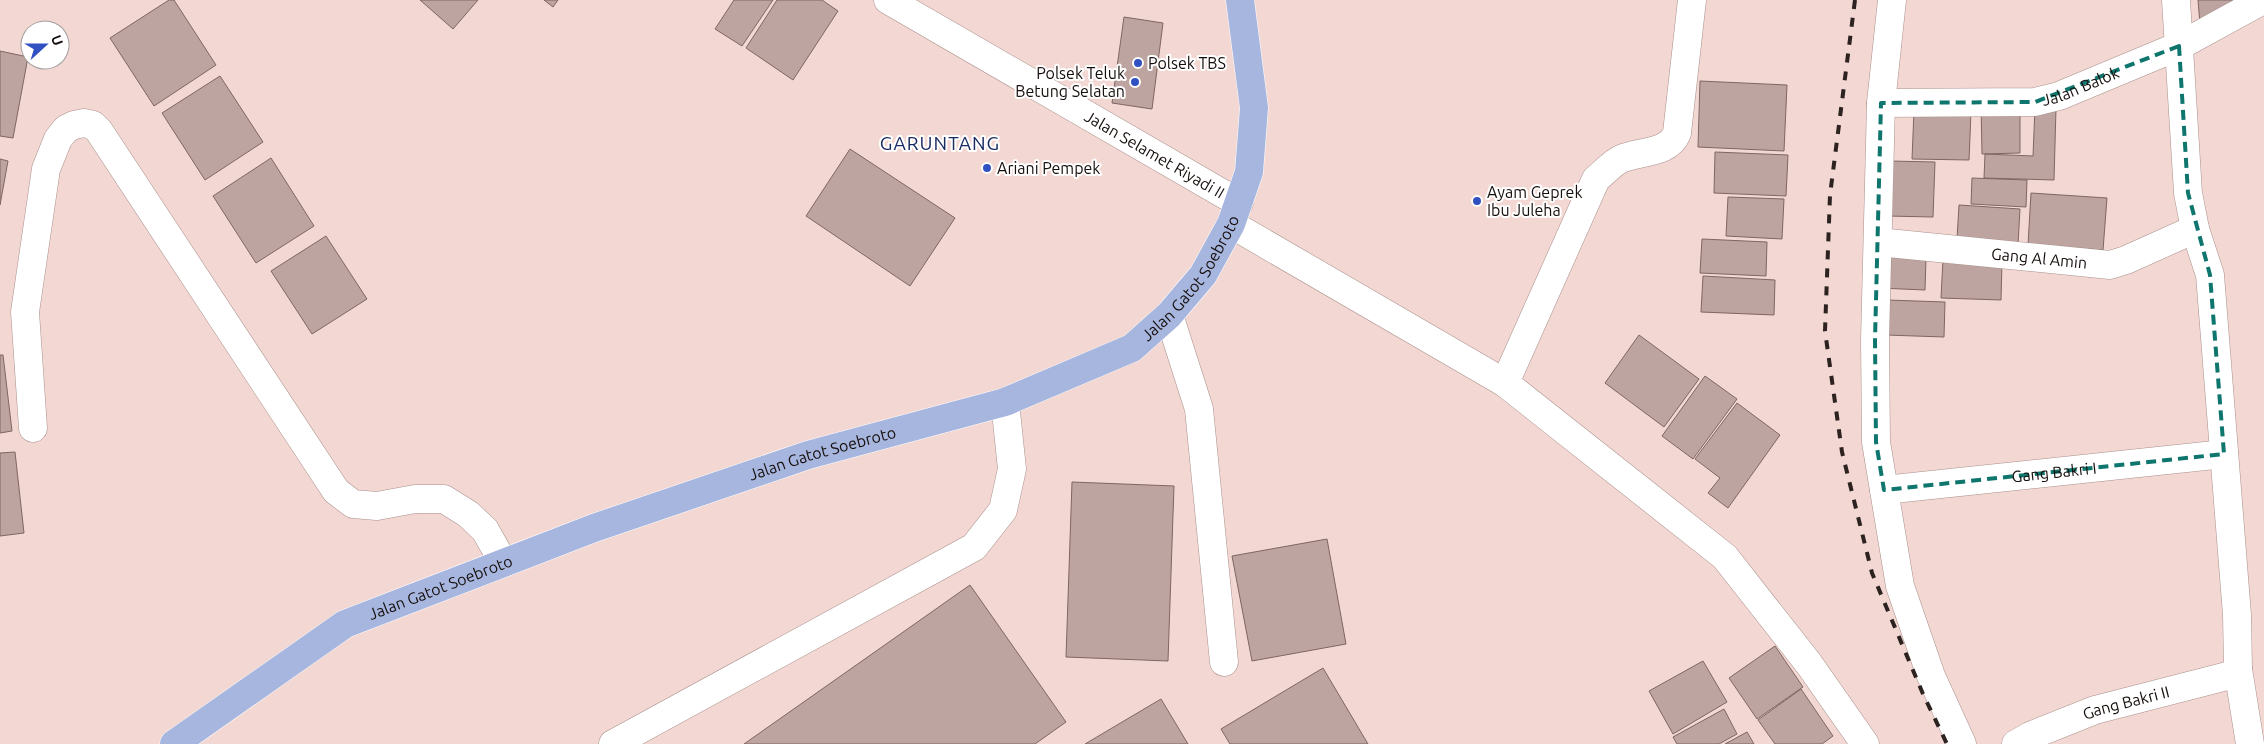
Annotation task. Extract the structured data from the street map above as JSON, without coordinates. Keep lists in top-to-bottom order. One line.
{"streets":{"main road":["Jalan Gatot Soebroto"],"street":["Jalan Balok","Jalan Selamet Riyadi II","Gang Al Amin","Gang Bakri I","Gang Bakri II"]},"crossings":[["Jalan Selamet Riyadi II","Jalan Gatot Soebroto"]],"districts":["GARUNTANG"],"places":["Polsek TBS","Polsek Teluk Betung Selatan","Ariani Pempek","Ayam Geprek Ibu Juleha"],"north":"right"}
